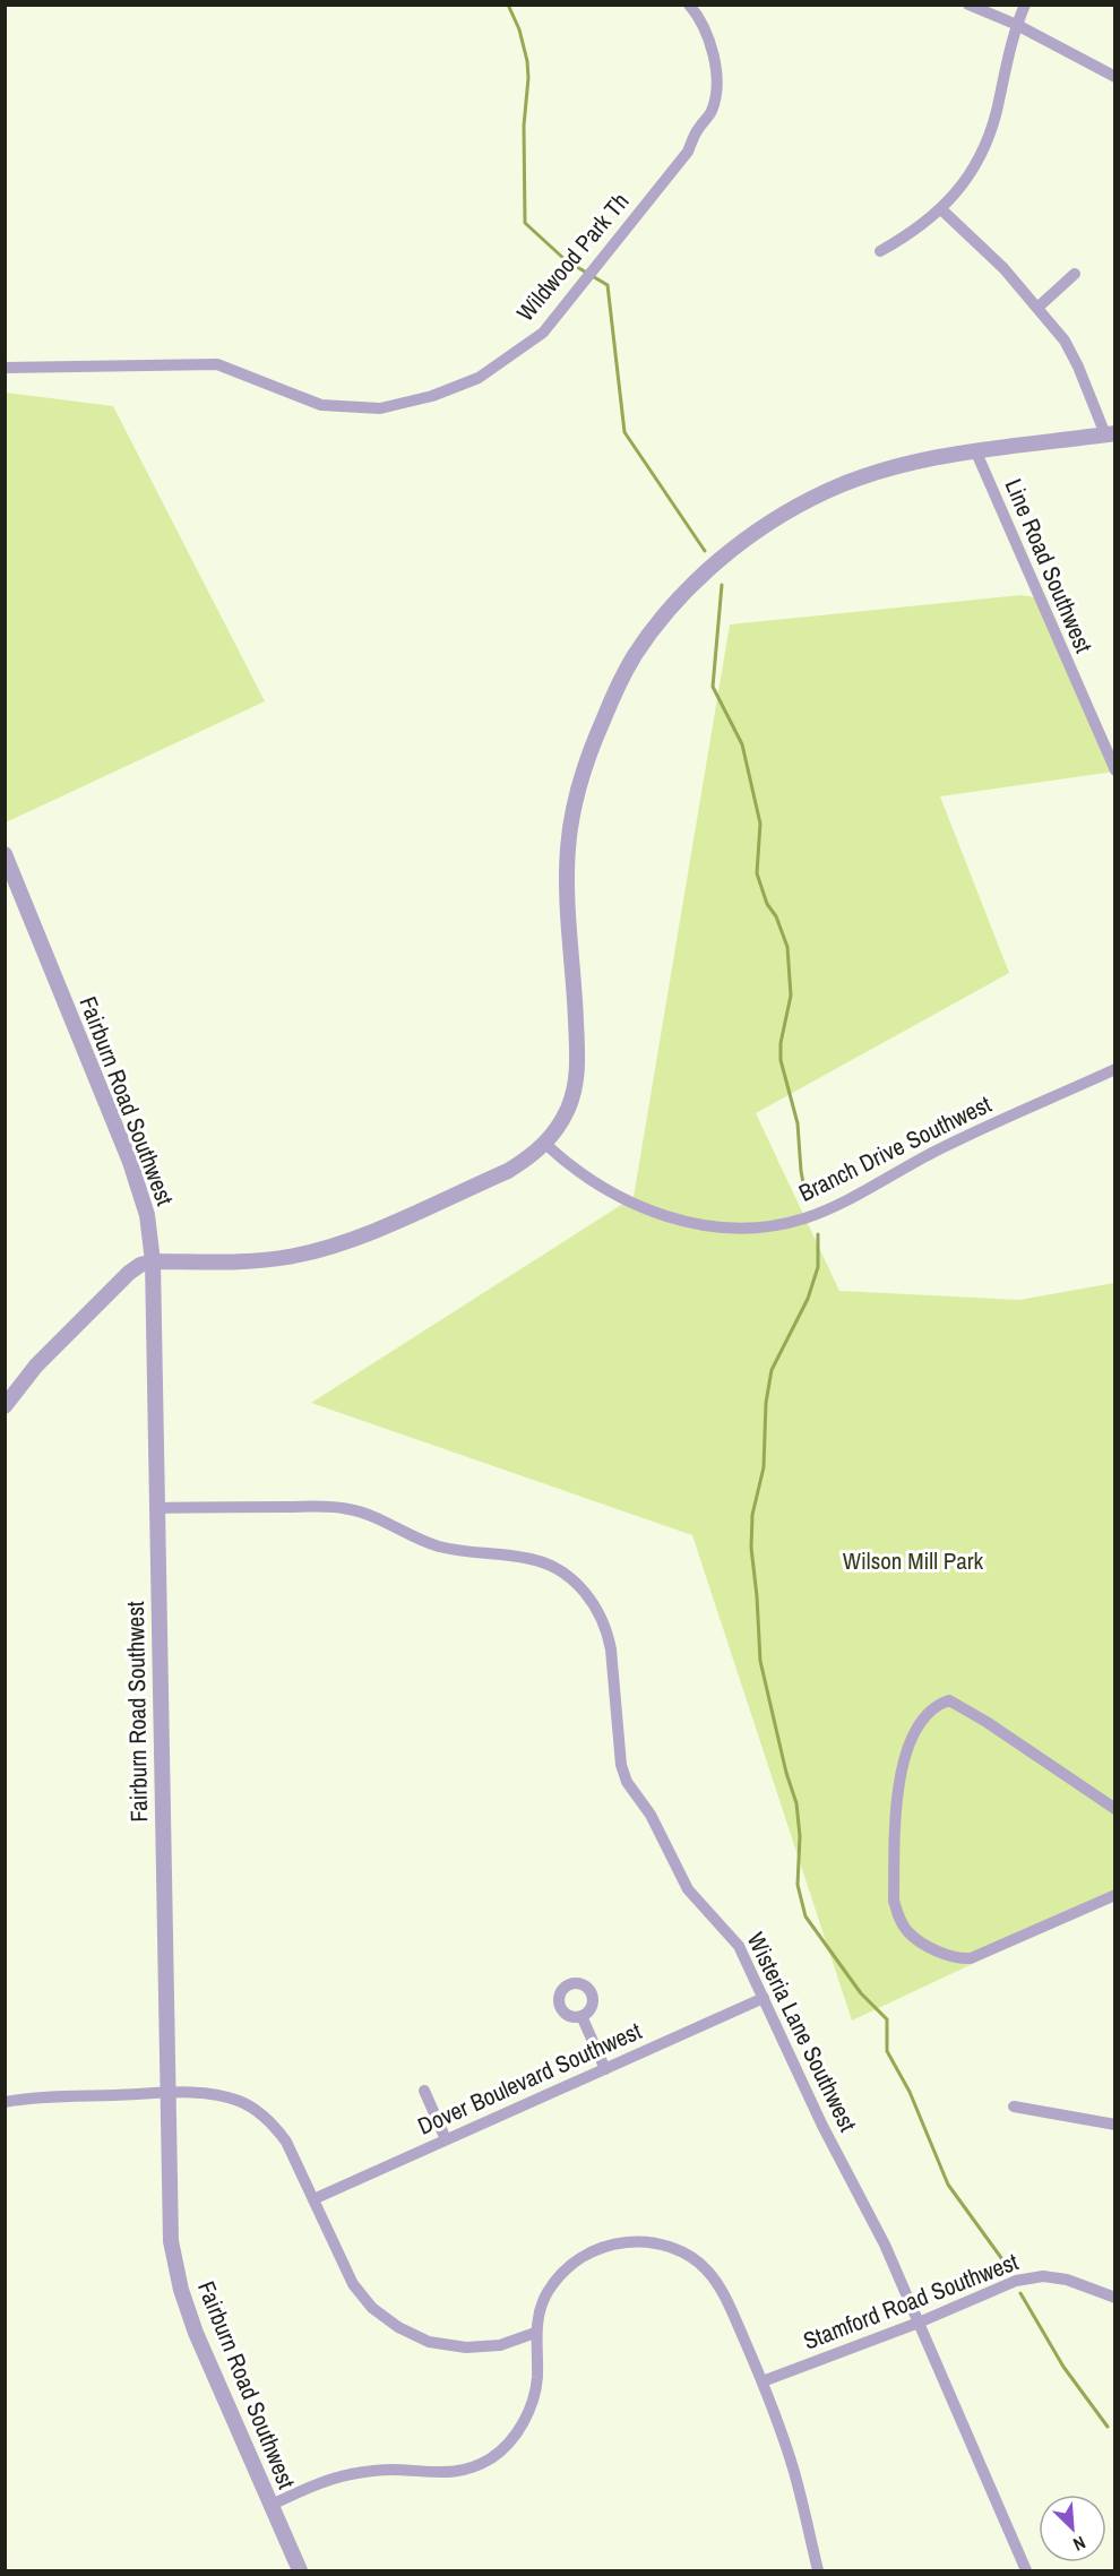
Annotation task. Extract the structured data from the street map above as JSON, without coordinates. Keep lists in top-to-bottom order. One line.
{"streets":{"street":["Wildwood Park Th","Line Road Southwest","Fairburn Road Southwest","Branch Drive Southwest","Wisteria Lane Southwest","Dover Boulevard Southwest","Stamford Road Southwest"]},"crossings":[["Fairburn Road Southwest","Wisteria Lane Southwest"],["Wisteria Lane Southwest","Dover Boulevard Southwest"],["Wisteria Lane Southwest","Stamford Road Southwest"]],"parks":["Wilson Mill Park"],"north":"bottom right"}
